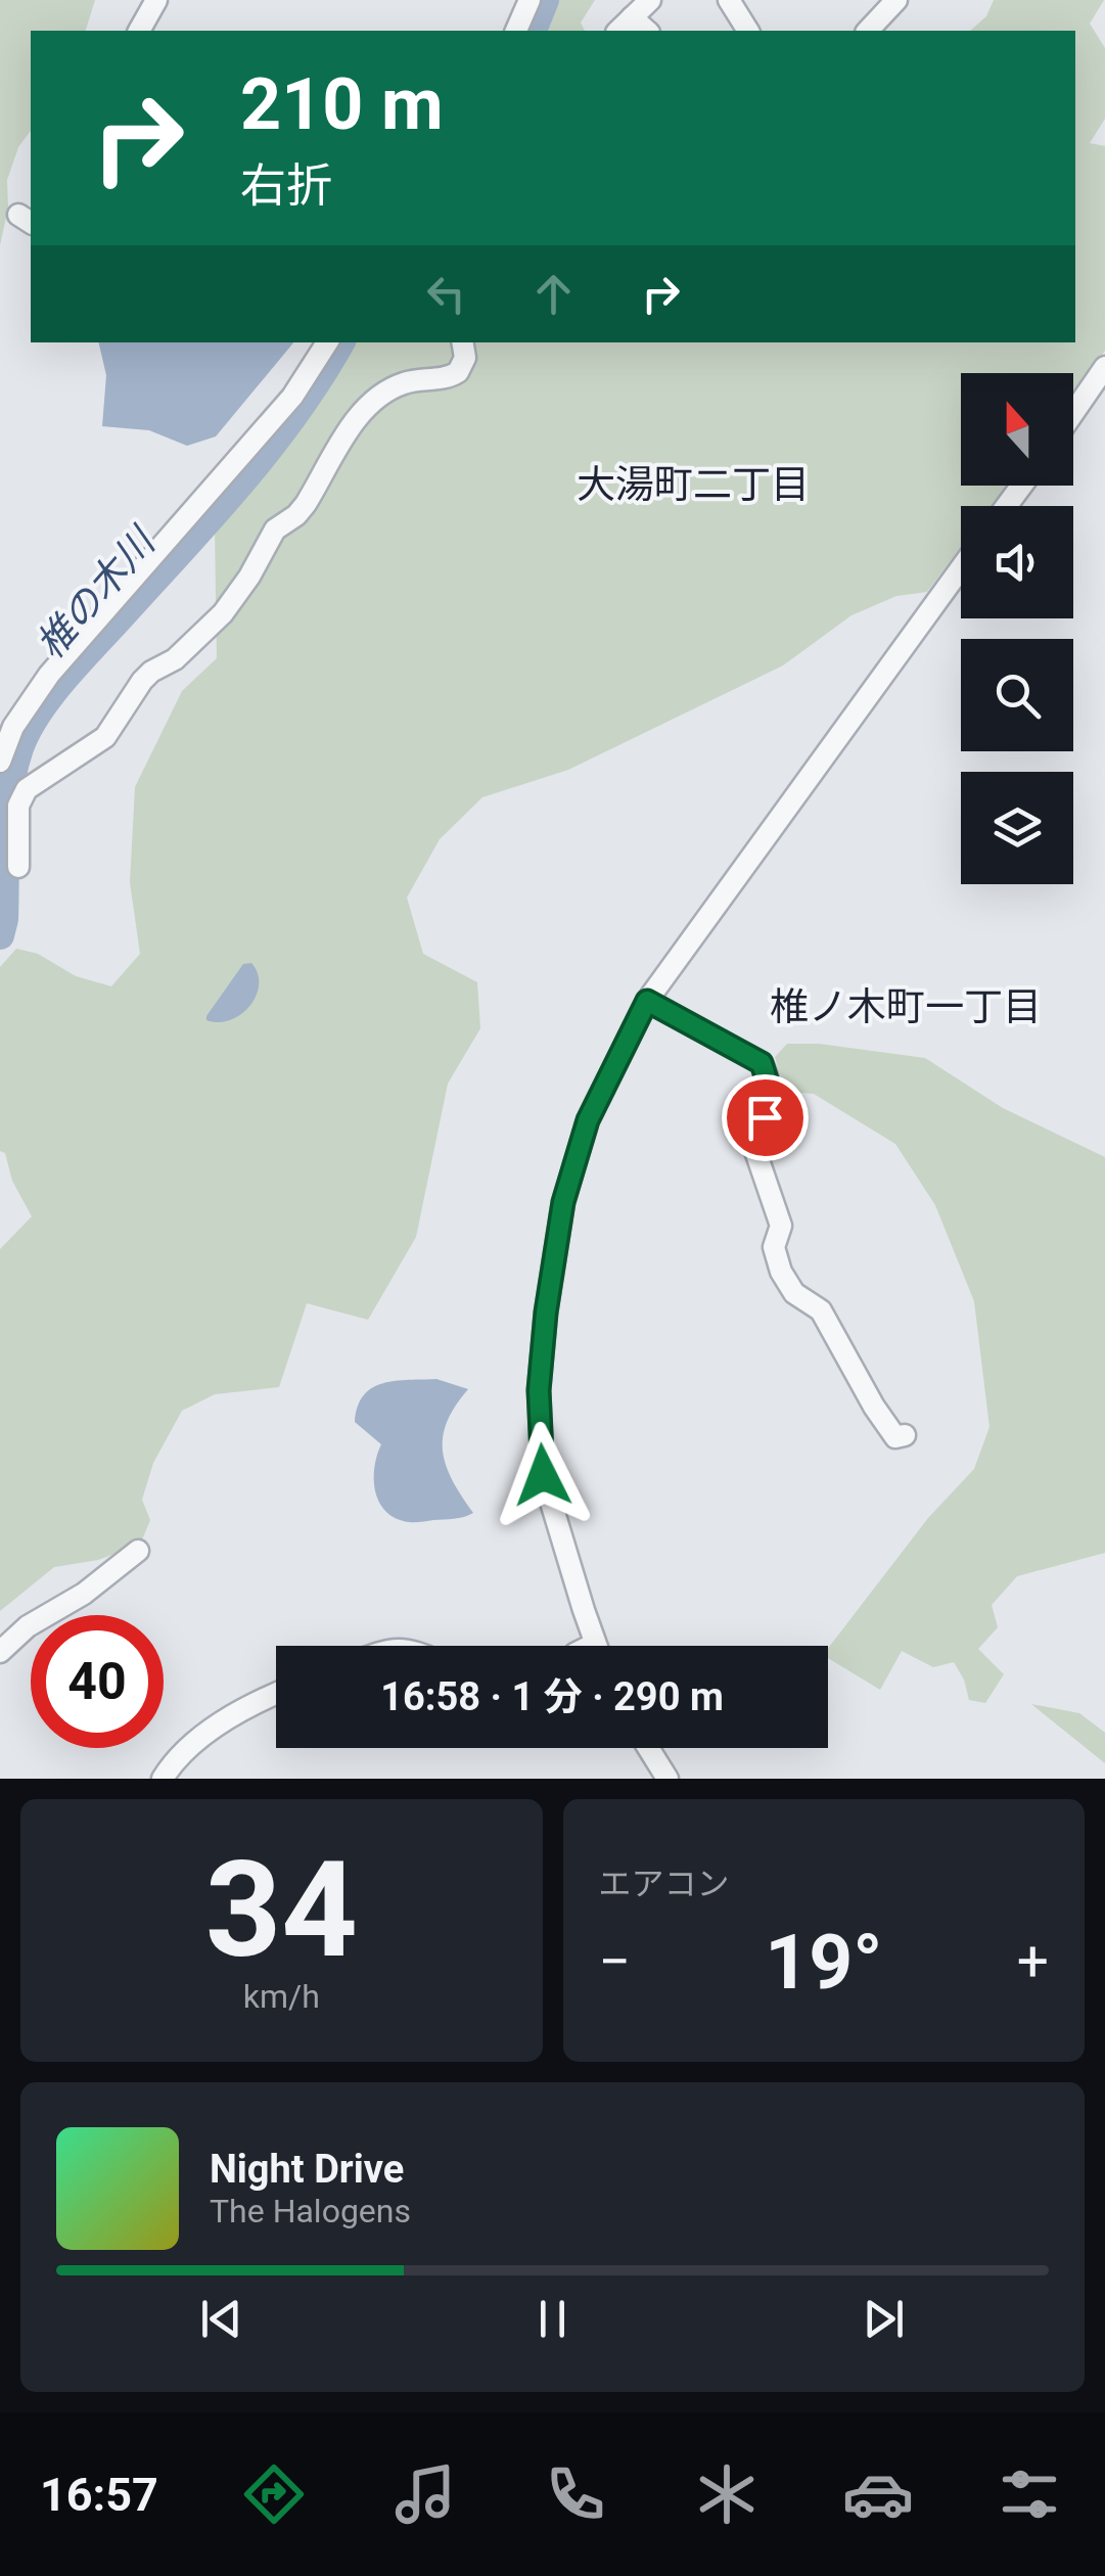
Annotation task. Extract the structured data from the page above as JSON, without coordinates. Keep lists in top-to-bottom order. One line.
{"districts":["大湯町二丁目","椎ノ木町一丁目"],"water":["椎の木川"],"north":"top","page":{"turn":["210 m","右折"],"limit":"40","trip":"16:58 · 1 分 · 290 m","tile":[["34","km/h"],"エアコン"],"heat":["−","19°","+"],"song":["Night Drive","The Halogens"],"tabs":"16:57"}}
